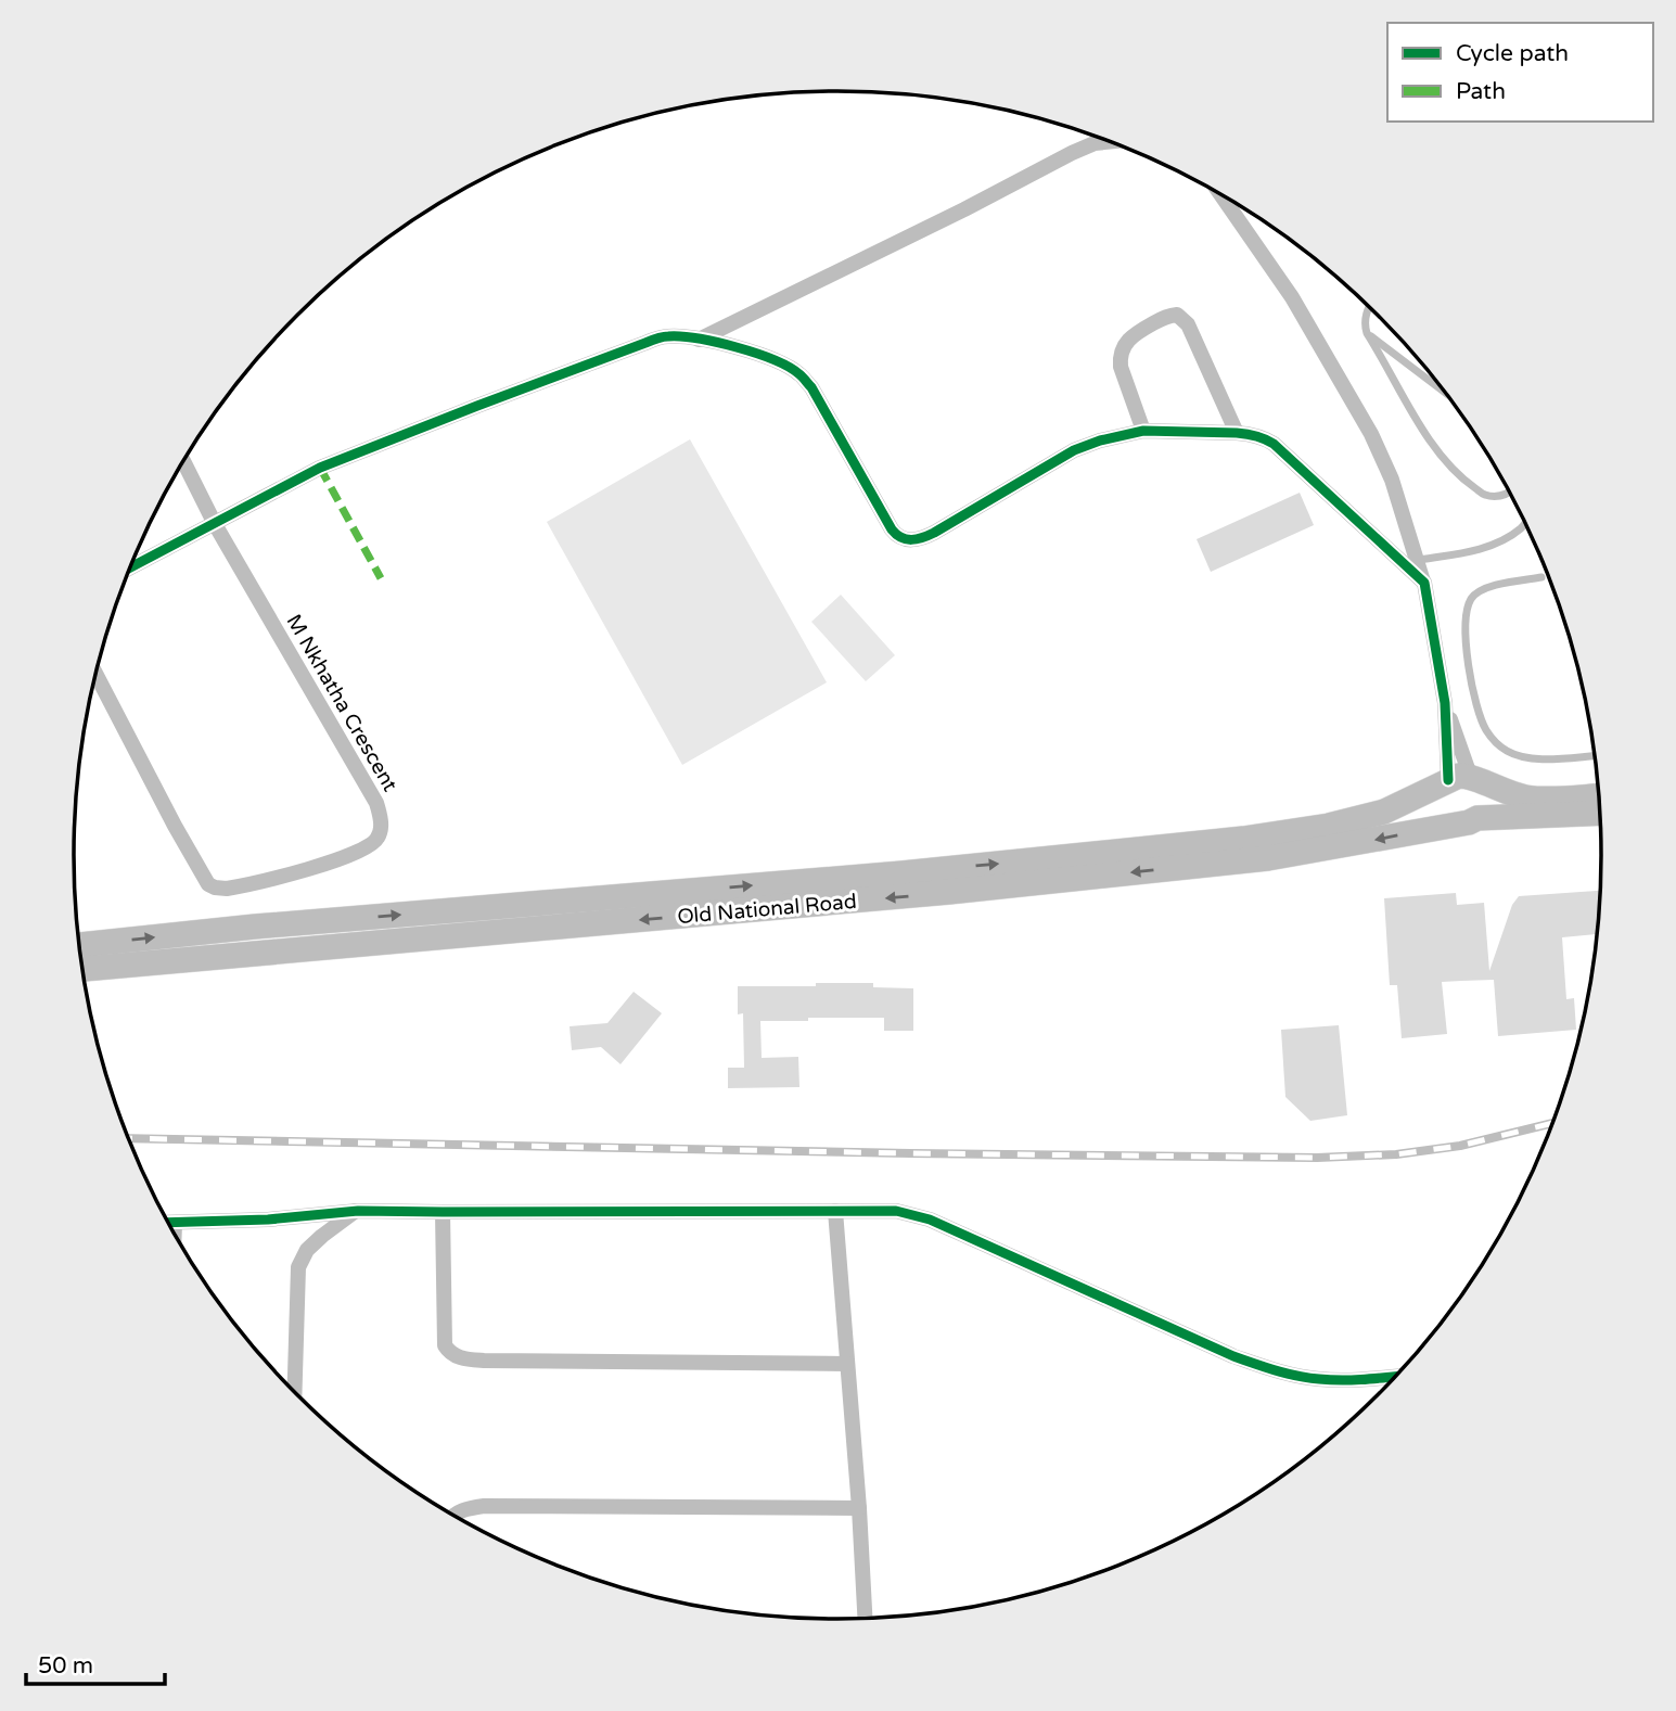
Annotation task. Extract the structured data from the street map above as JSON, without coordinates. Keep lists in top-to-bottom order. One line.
{"streets":{"main road":["Old National Road"],"street":["M Nkhatha Crescent"]},"legend":["Cycle path","Path"],"scale_bar":"50 m"}
